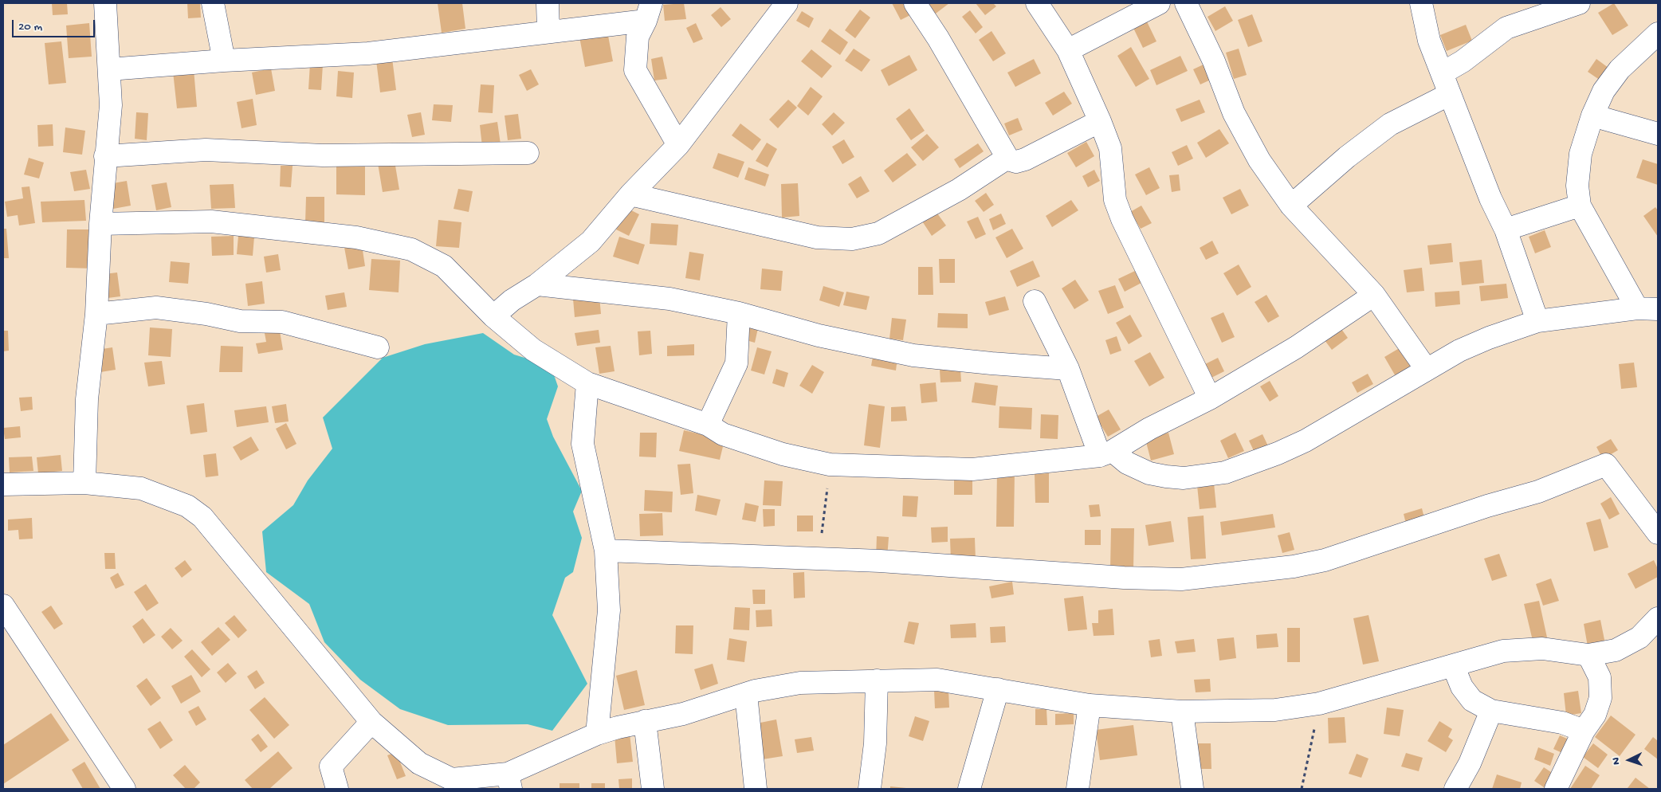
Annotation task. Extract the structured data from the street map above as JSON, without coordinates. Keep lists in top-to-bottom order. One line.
{"scale_bar":"20 m","north":"left"}
